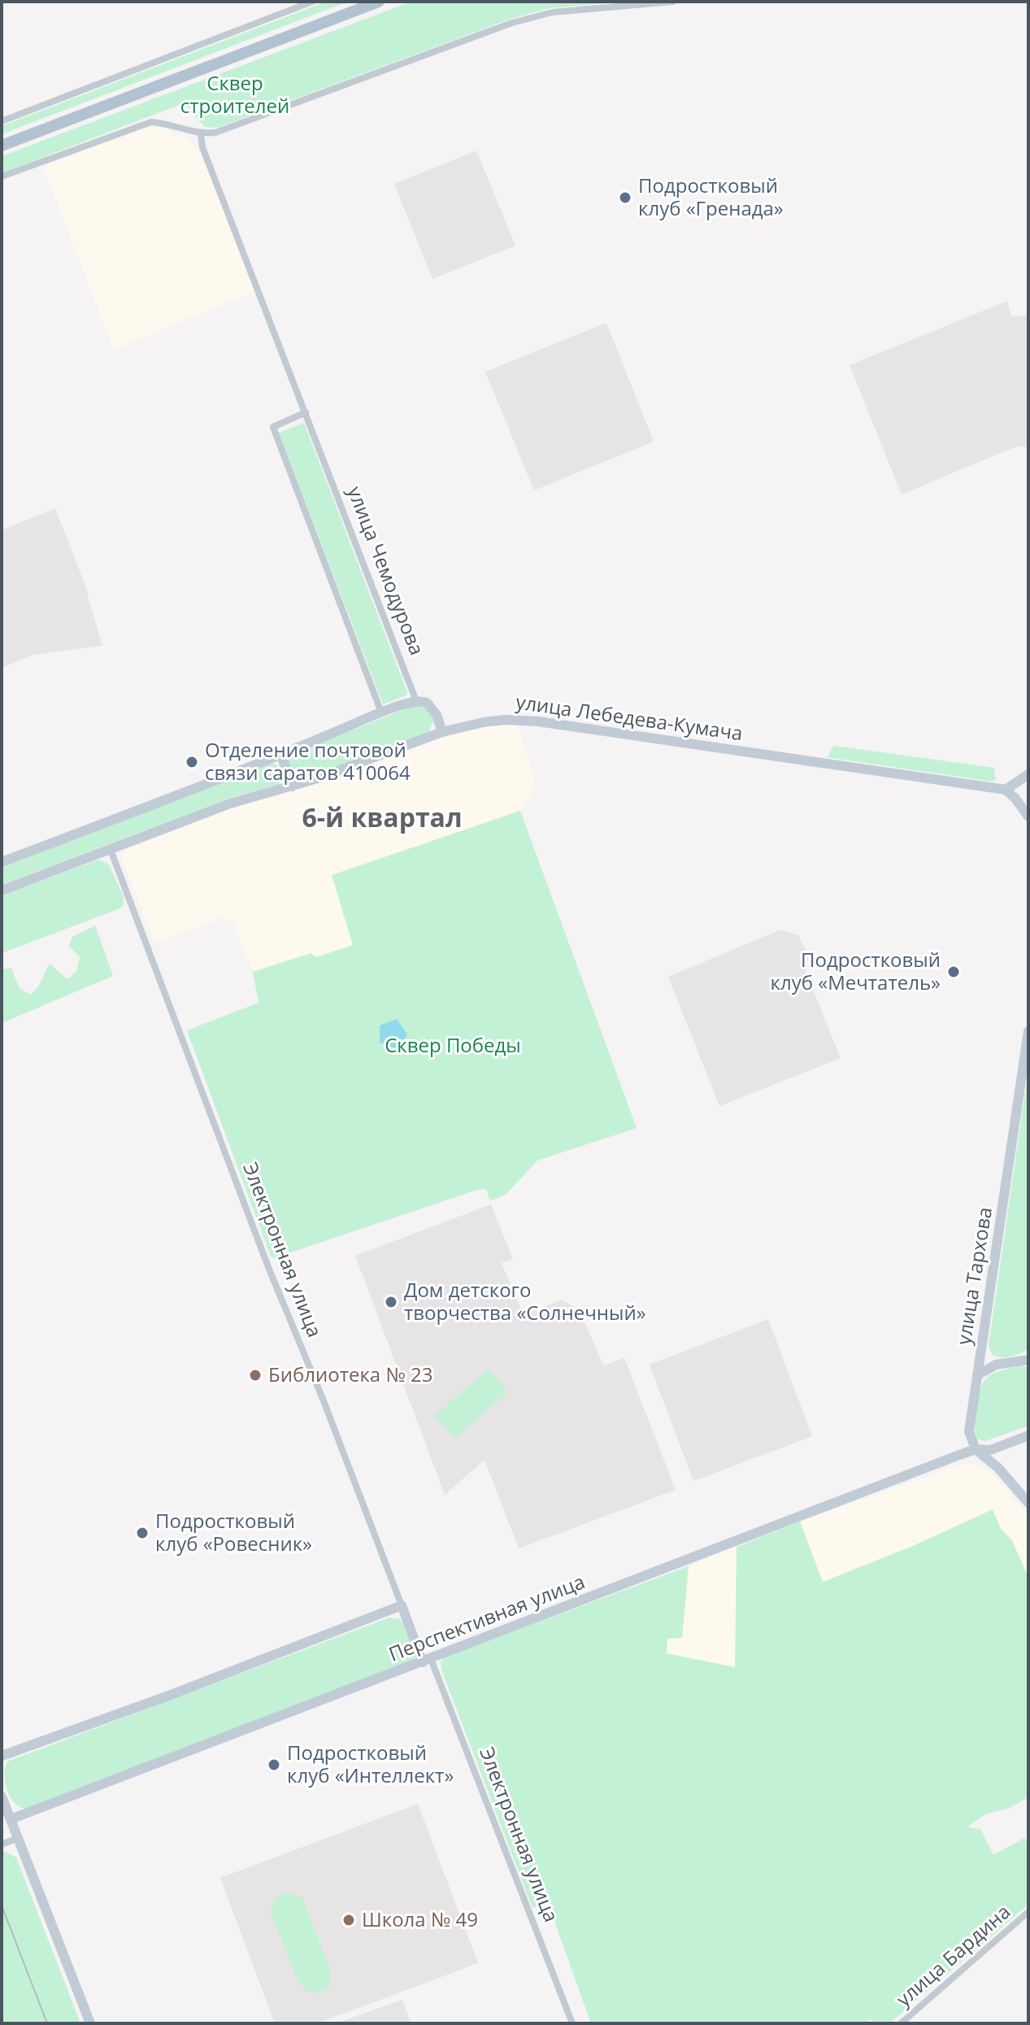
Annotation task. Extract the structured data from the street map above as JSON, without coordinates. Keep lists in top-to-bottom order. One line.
{"streets":{"street":["улица Чемодурова","улица Лебедева-Кумача","Электронная улица","улица Тархова","Перспективная улица","улица Бардина"]},"crossings":[["улица Чемодурова","улица Лебедева-Кумача"],["улица Лебедева-Кумача","Электронная улица"],["Электронная улица","Перспективная улица"],["улица Тархова","Перспективная улица"]],"districts":["6-й квартал"],"parks":["Cквер cтроителей","Сквер Победы"],"places":["Подростковый клуб «Гренада»","Отделение почтовой связи саратов 410064","Подростковый клуб «Мечтатель»","Дом детского творчества «Солнечный»","Библиотека № 23","Подростковый клуб «Ровесник»","Подростковый клуб «Интеллект»","Школа № 49"]}
